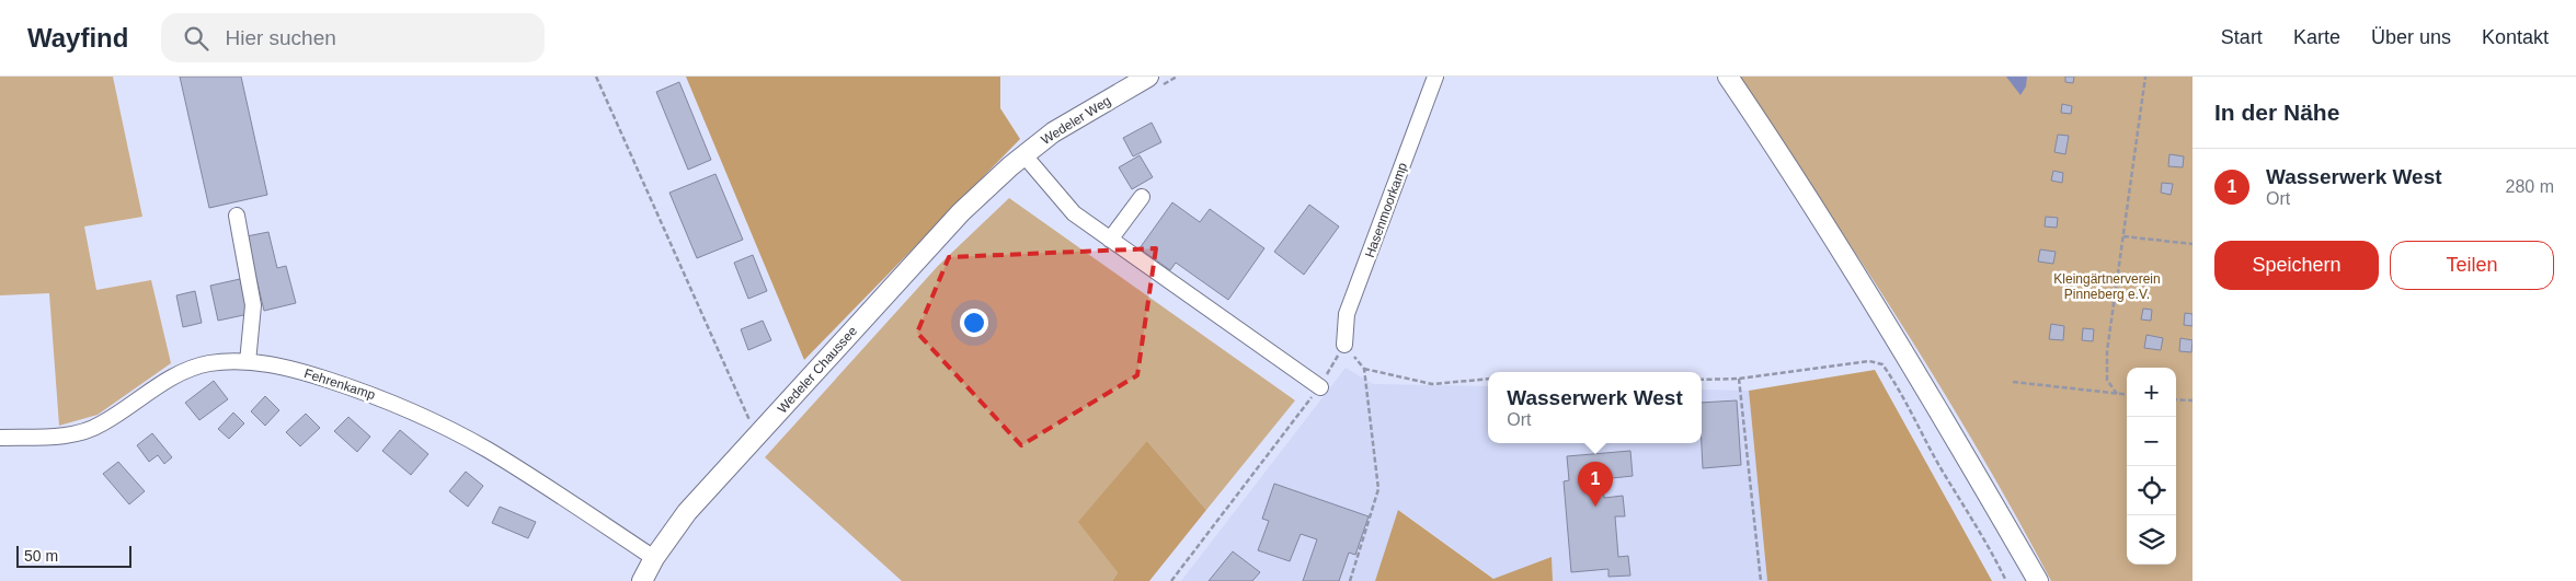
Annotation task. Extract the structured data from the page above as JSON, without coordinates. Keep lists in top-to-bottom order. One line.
{"streets":{"main road":["Wedeler Weg","Wedeler Chaussee"],"street":["Hasenmoorkamp","Fehrenkamp"]},"crossings":[["Wedeler Weg","Wedeler Chaussee"],["Wedeler Chaussee","Fehrenkamp"]],"parks":["Kleingärtnerverein Pinneberg e.V."],"scale_bar":"50 m","page":{"header":"Wayfind","search":"Hier suchen","nav":["Start","Karte","Über uns","Kontakt"],"heading":"In der Nähe","list":[{"mark":"1","name":"Wasserwerk West","note":"Ort","value":"280 m"}],"buttons":["Speichern","Teilen"],"map_buttons":["+","−"],"popup":["Wasserwerk West","Ort"],"pins":"1","scale":"50 m"}}
